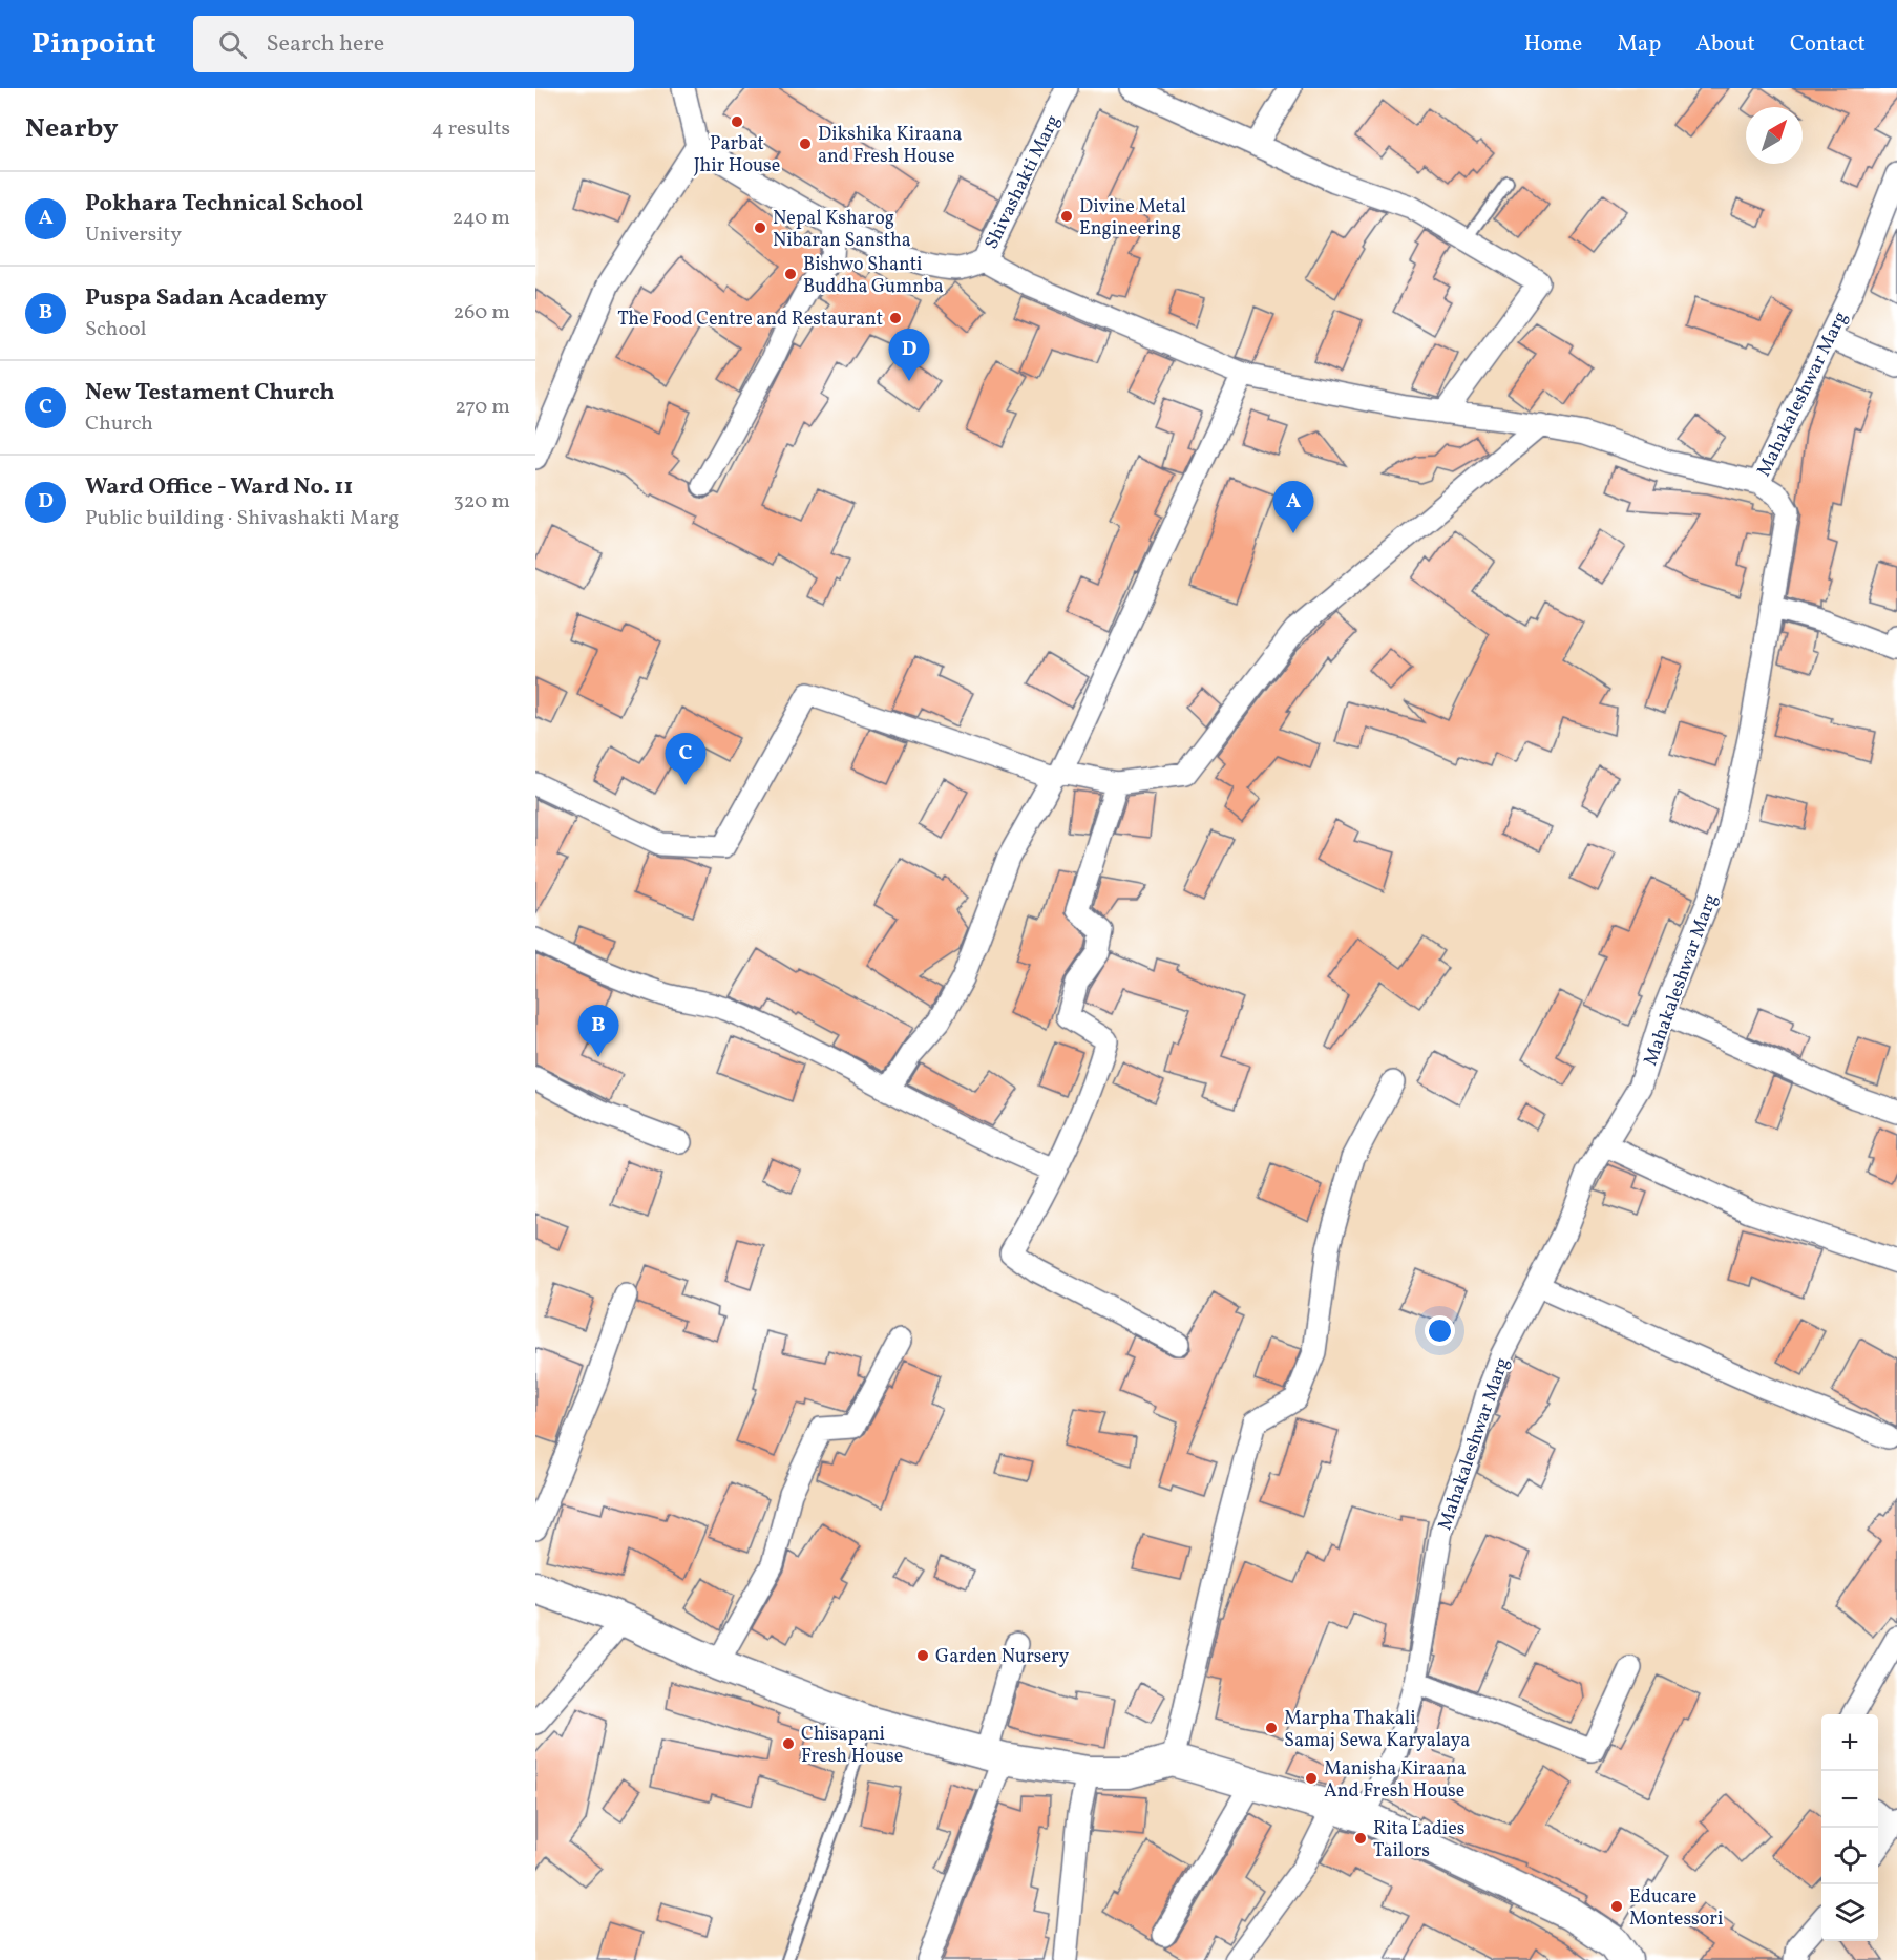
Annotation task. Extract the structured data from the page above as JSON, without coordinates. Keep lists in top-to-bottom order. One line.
{"streets":{"street":["Shivashakti Marg","Mahakaleshwar Marg"]},"places":["Parbat Jhir House","Dikshika Kiraana and Fresh House","Divine Metal Engineering","Nepal Ksharog Nibaran Sanstha","Bishwo Shanti Buddha Gumnba","The Food Centre and Restaurant","Garden Nursery","Marpha Thakali Samaj Sewa Karyalaya","Chisapani Fresh House","Manisha Kiraana And Fresh House","Rita Ladies Tailors","Educare Montessori"],"north":"top right","page":{"header":"Pinpoint","search":"Search here","nav":["Home","Map","About","Contact"],"heading":["Nearby","4 results"],"list":[{"mark":"A","name":"Pokhara Technical School","note":"University","value":"240 m"},{"mark":"B","name":"Puspa Sadan Academy","note":"School","value":"260 m"},{"mark":"C","name":"New Testament Church","note":"Church","value":"270 m"},{"mark":"D","name":"Ward Office - Ward No. 11","note":"Public building · Shivashakti Marg","value":"320 m"}],"pins":["D","A","C","B"],"map_buttons":["+","−"]}}
